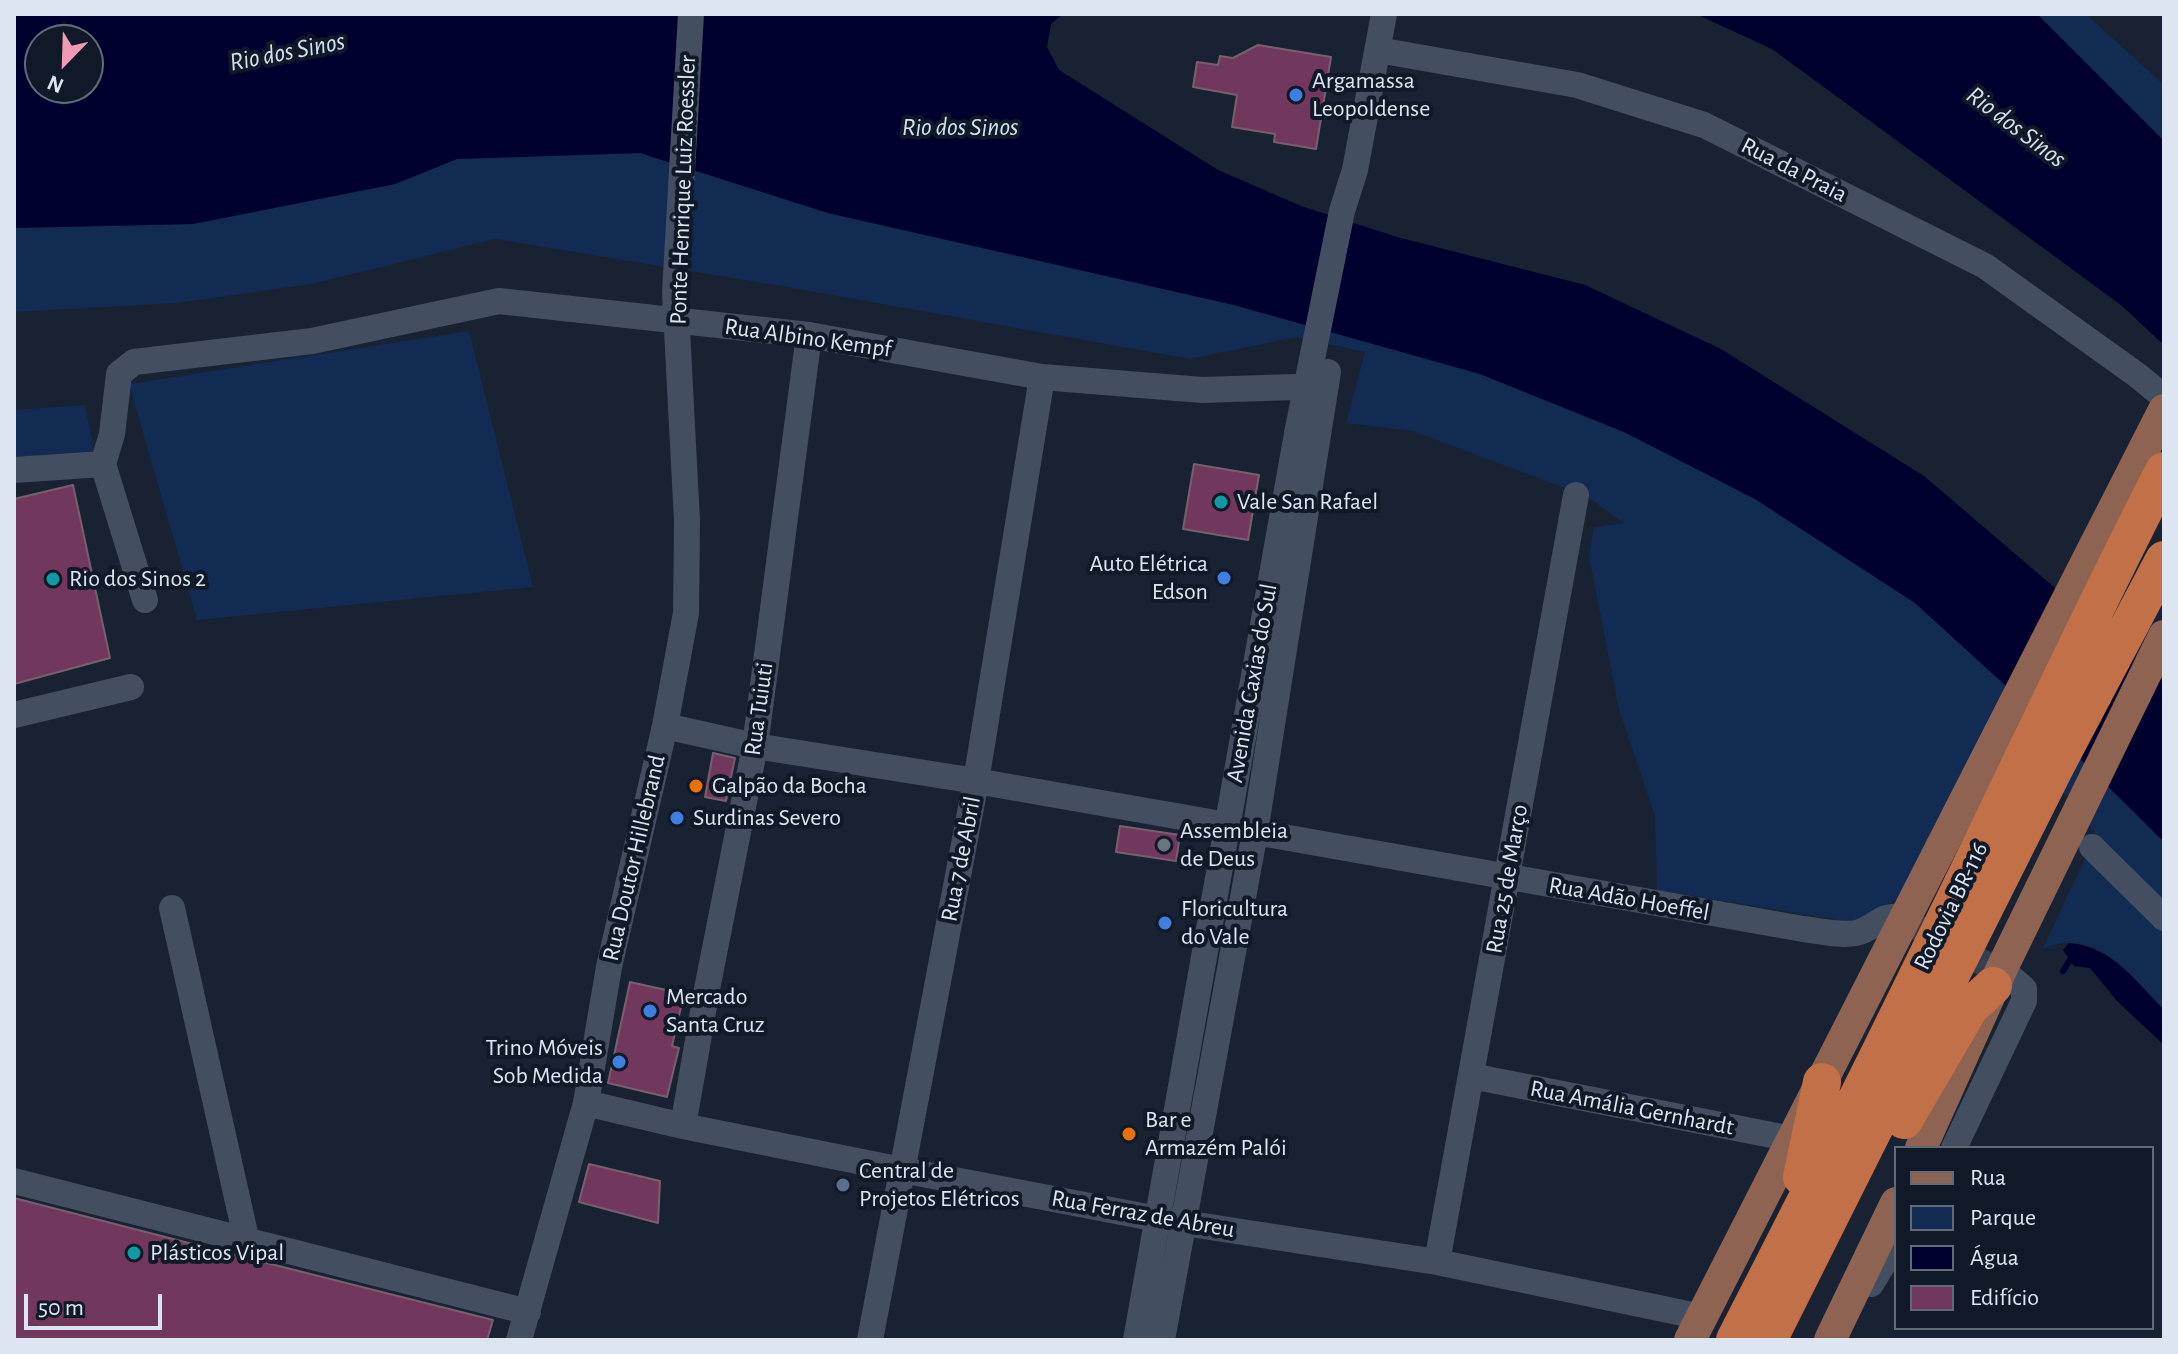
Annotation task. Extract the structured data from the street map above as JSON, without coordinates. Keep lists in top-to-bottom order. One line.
{"streets":{"highway":["Rodovia BR-116"],"street":["Rua da Praia","Ponte Henrique Luiz Roessler","Rua Albino Kempf","Avenida Caxias do Sul","Rua Tuiuti","Rua Doutor Hillebrand","Rua 7 de Abril","Rua 25 de Março","Rua Adão Hoeffel","Rua Amália Gernhardt","Rua Ferraz de Abreu"]},"crossings":[["Rua da Praia","Avenida Caxias do Sul"],["Ponte Henrique Luiz Roessler","Rua Doutor Hillebrand"],["Rua Albino Kempf","Avenida Caxias do Sul"],["Rua Albino Kempf","Rua Tuiuti"],["Rua Albino Kempf","Rua 7 de Abril"],["Avenida Caxias do Sul","Rua Adão Hoeffel"],["Avenida Caxias do Sul","Rua Ferraz de Abreu"],["Rua Tuiuti","Rua Ferraz de Abreu"],["Rua Doutor Hillebrand","Rua Ferraz de Abreu"],["Rua 7 de Abril","Rua Ferraz de Abreu"],["Rua 25 de Março","Rua Adão Hoeffel"],["Rua 25 de Março","Rua Amália Gernhardt"],["Rua 25 de Março","Rua Ferraz de Abreu"]],"water":["Rio dos Sinos"],"places":["Argamassa Leopoldense","Vale San Rafael","Auto Elétrica Edson","Rio dos Sinos 2","Galpão da Bocha","Surdinas Severo","Assembleia de Deus","Floricultura do Vale","Mercado Santa Cruz","Trino Móveis Sob Medida","Bar e Armazém Palói","Central de Projetos Elétricos","Plásticos Vipal"],"legend":["Rua","Parque","Água","Edifício"],"scale_bar":"50 m","north":"bottom left"}
